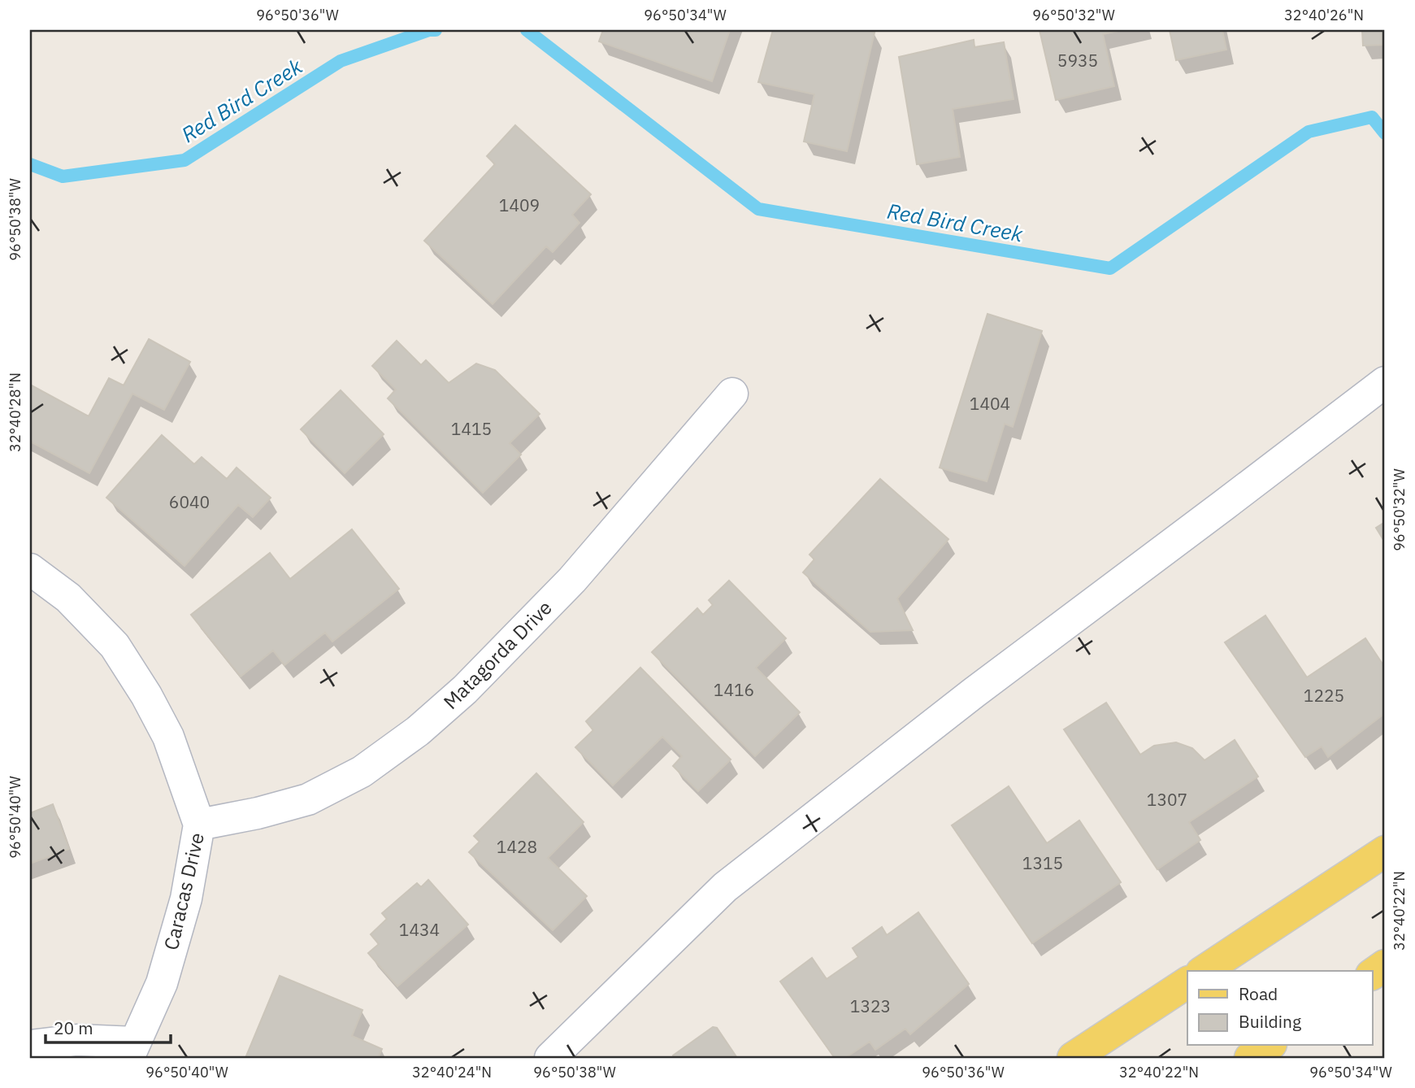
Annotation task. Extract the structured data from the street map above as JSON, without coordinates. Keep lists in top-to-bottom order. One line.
{"streets":{"street":["Matagorda Drive","Caracas Drive"]},"crossings":[["Matagorda Drive","Caracas Drive"]],"water":["Red Bird Creek"],"house_numbers":["5935","1409","1404","1415","6040","1416","1225","1307","1428","1315","1434","1323"],"legend":["Road","Building"],"scale_bar":"20 m","coordinates":["96°50'36\"W","96°50'34\"W","96°50'32\"W","32°40'26\"N","96°50'38\"W","32°40'28\"N","96°50'40\"W","32°40'22\"N","32°40'24\"N"]}
